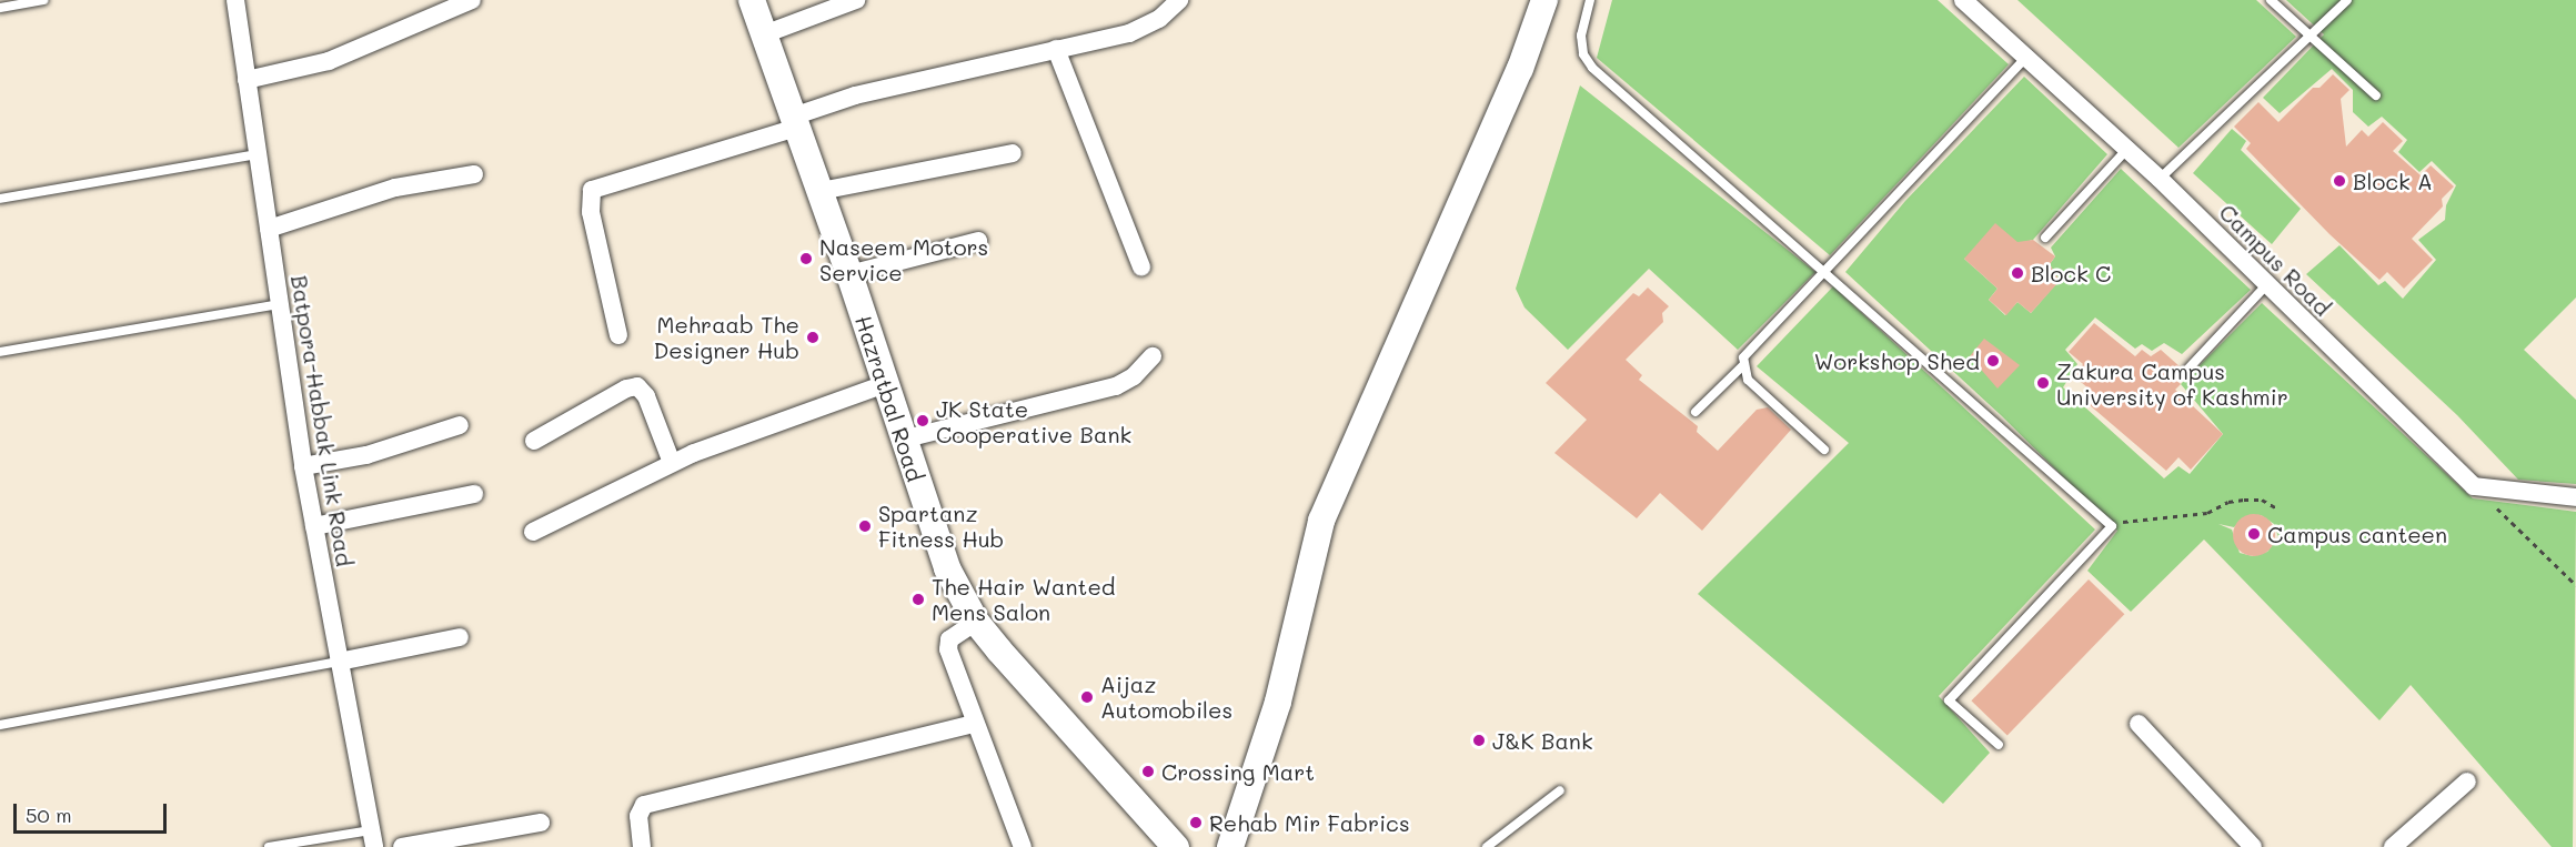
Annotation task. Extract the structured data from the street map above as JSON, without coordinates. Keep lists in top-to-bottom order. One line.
{"streets":{"main road":["Hazratbal Road"],"street":["Campus Road","Batpora-Habbak Link Road"]},"places":["Block A","Naseem Motors Service","Block C","Mehraab The Designer Hub","Workshop Shed","Zakura Campus University of Kashmir","JK State Cooperative Bank","Spartanz Fitness Hub","Campus canteen","The Hair Wanted Mens Salon","Aijaz Automobiles","J&K Bank","Crossing Mart","Rehab Mir Fabrics"],"scale_bar":"50 m"}
